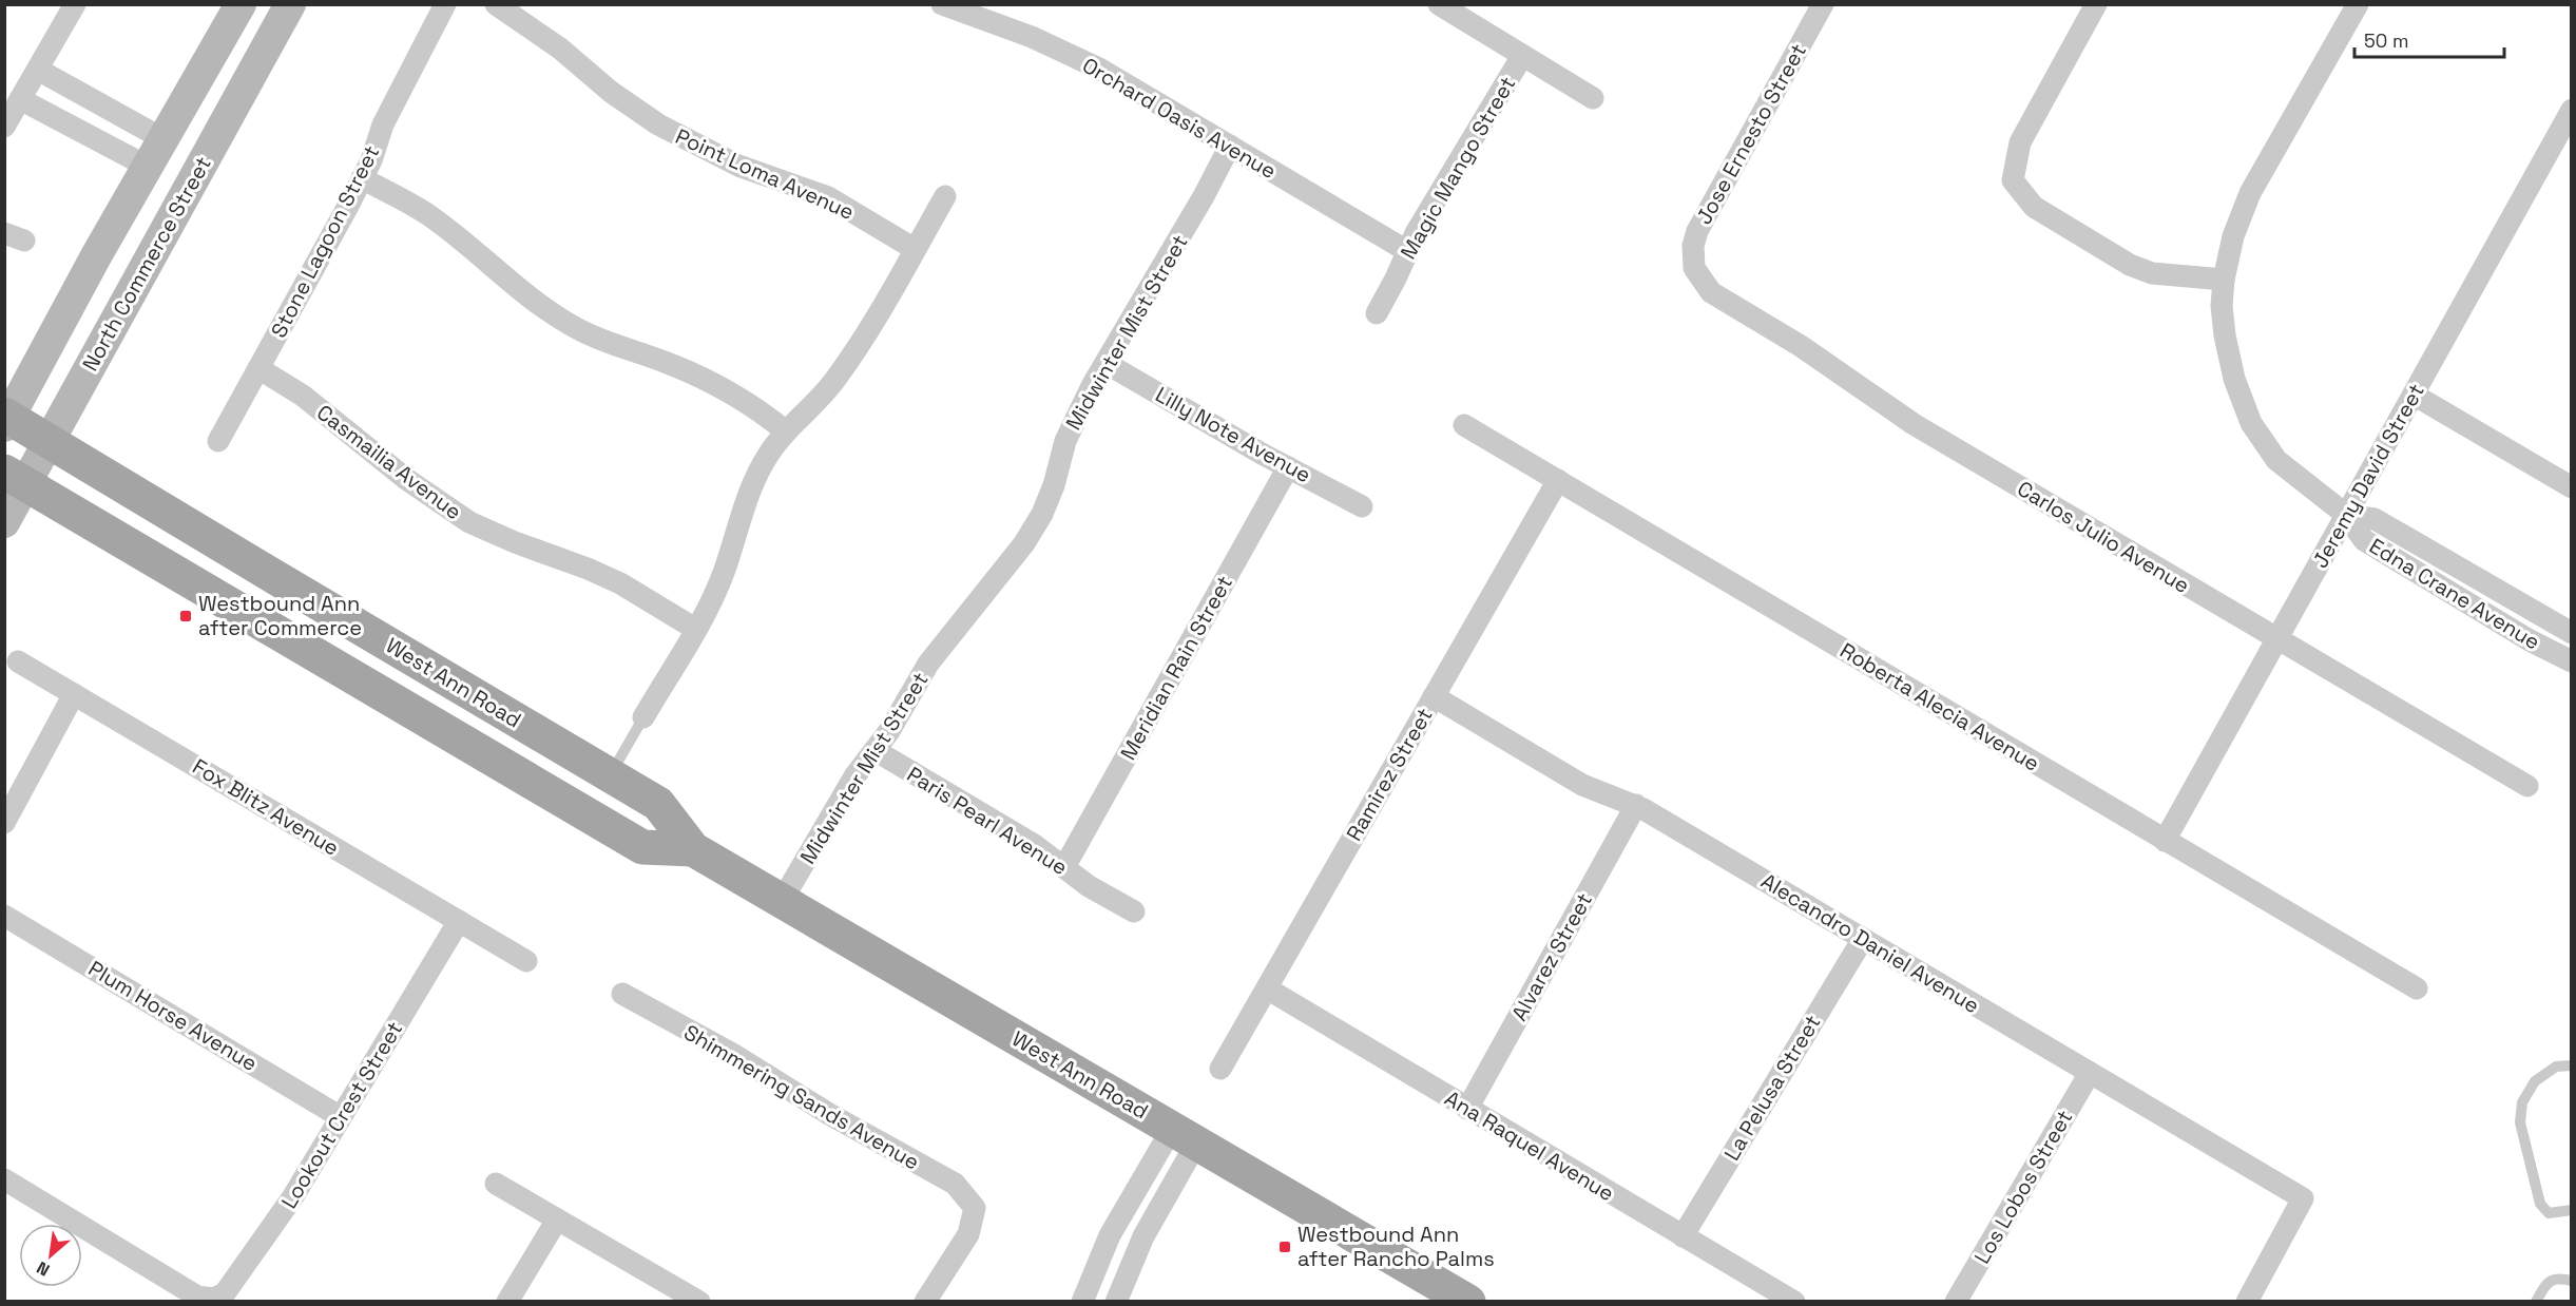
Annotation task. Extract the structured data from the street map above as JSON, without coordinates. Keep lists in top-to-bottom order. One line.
{"streets":{"main road":["North Commerce Street","West Ann Road"],"street":["Orchard Oasis Avenue","Jose Ernesto Street","Magic Mango Street","Point Loma Avenue","Stone Lagoon Street","Midwinter Mist Street","Lilly Note Avenue","Casmailia Avenue","Jeremy David Street","Carlos Julio Avenue","Edna Crane Avenue","Meridian Rain Street","Roberta Alecia Avenue","Ramirez Street","Fox Blitz Avenue","Paris Pearl Avenue","Alecandro Daniel Avenue","Alvarez Street","Plum Horse Avenue","La Pelusa Street","Shimmering Sands Avenue","Lookout Crest Street","Ana Raquel Avenue","Los Lobos Street"]},"crossings":[["Orchard Oasis Avenue","Magic Mango Street"],["Orchard Oasis Avenue","Midwinter Mist Street"],["Jose Ernesto Street","Carlos Julio Avenue"],["Stone Lagoon Street","Casmailia Avenue"],["North Commerce Street","West Ann Road"],["Midwinter Mist Street","Lilly Note Avenue"],["Midwinter Mist Street","West Ann Road"],["Midwinter Mist Street","Paris Pearl Avenue"],["Lilly Note Avenue","Meridian Rain Street"],["Jeremy David Street","Carlos Julio Avenue"],["Jeremy David Street","Edna Crane Avenue"],["Jeremy David Street","Roberta Alecia Avenue"],["Meridian Rain Street","Paris Pearl Avenue"],["Roberta Alecia Avenue","Ramirez Street"],["Ramirez Street","Alecandro Daniel Avenue"],["Ramirez Street","Ana Raquel Avenue"],["Fox Blitz Avenue","Lookout Crest Street"],["Alecandro Daniel Avenue","Alvarez Street"],["Alecandro Daniel Avenue","La Pelusa Street"],["Alecandro Daniel Avenue","Los Lobos Street"],["Alvarez Street","Ana Raquel Avenue"],["Plum Horse Avenue","Lookout Crest Street"],["La Pelusa Street","Ana Raquel Avenue"]],"places":{"transit":["Westbound Ann after Commerce","Westbound Ann after Rancho Palms"]},"scale_bar":"50 m","north":"bottom left"}
